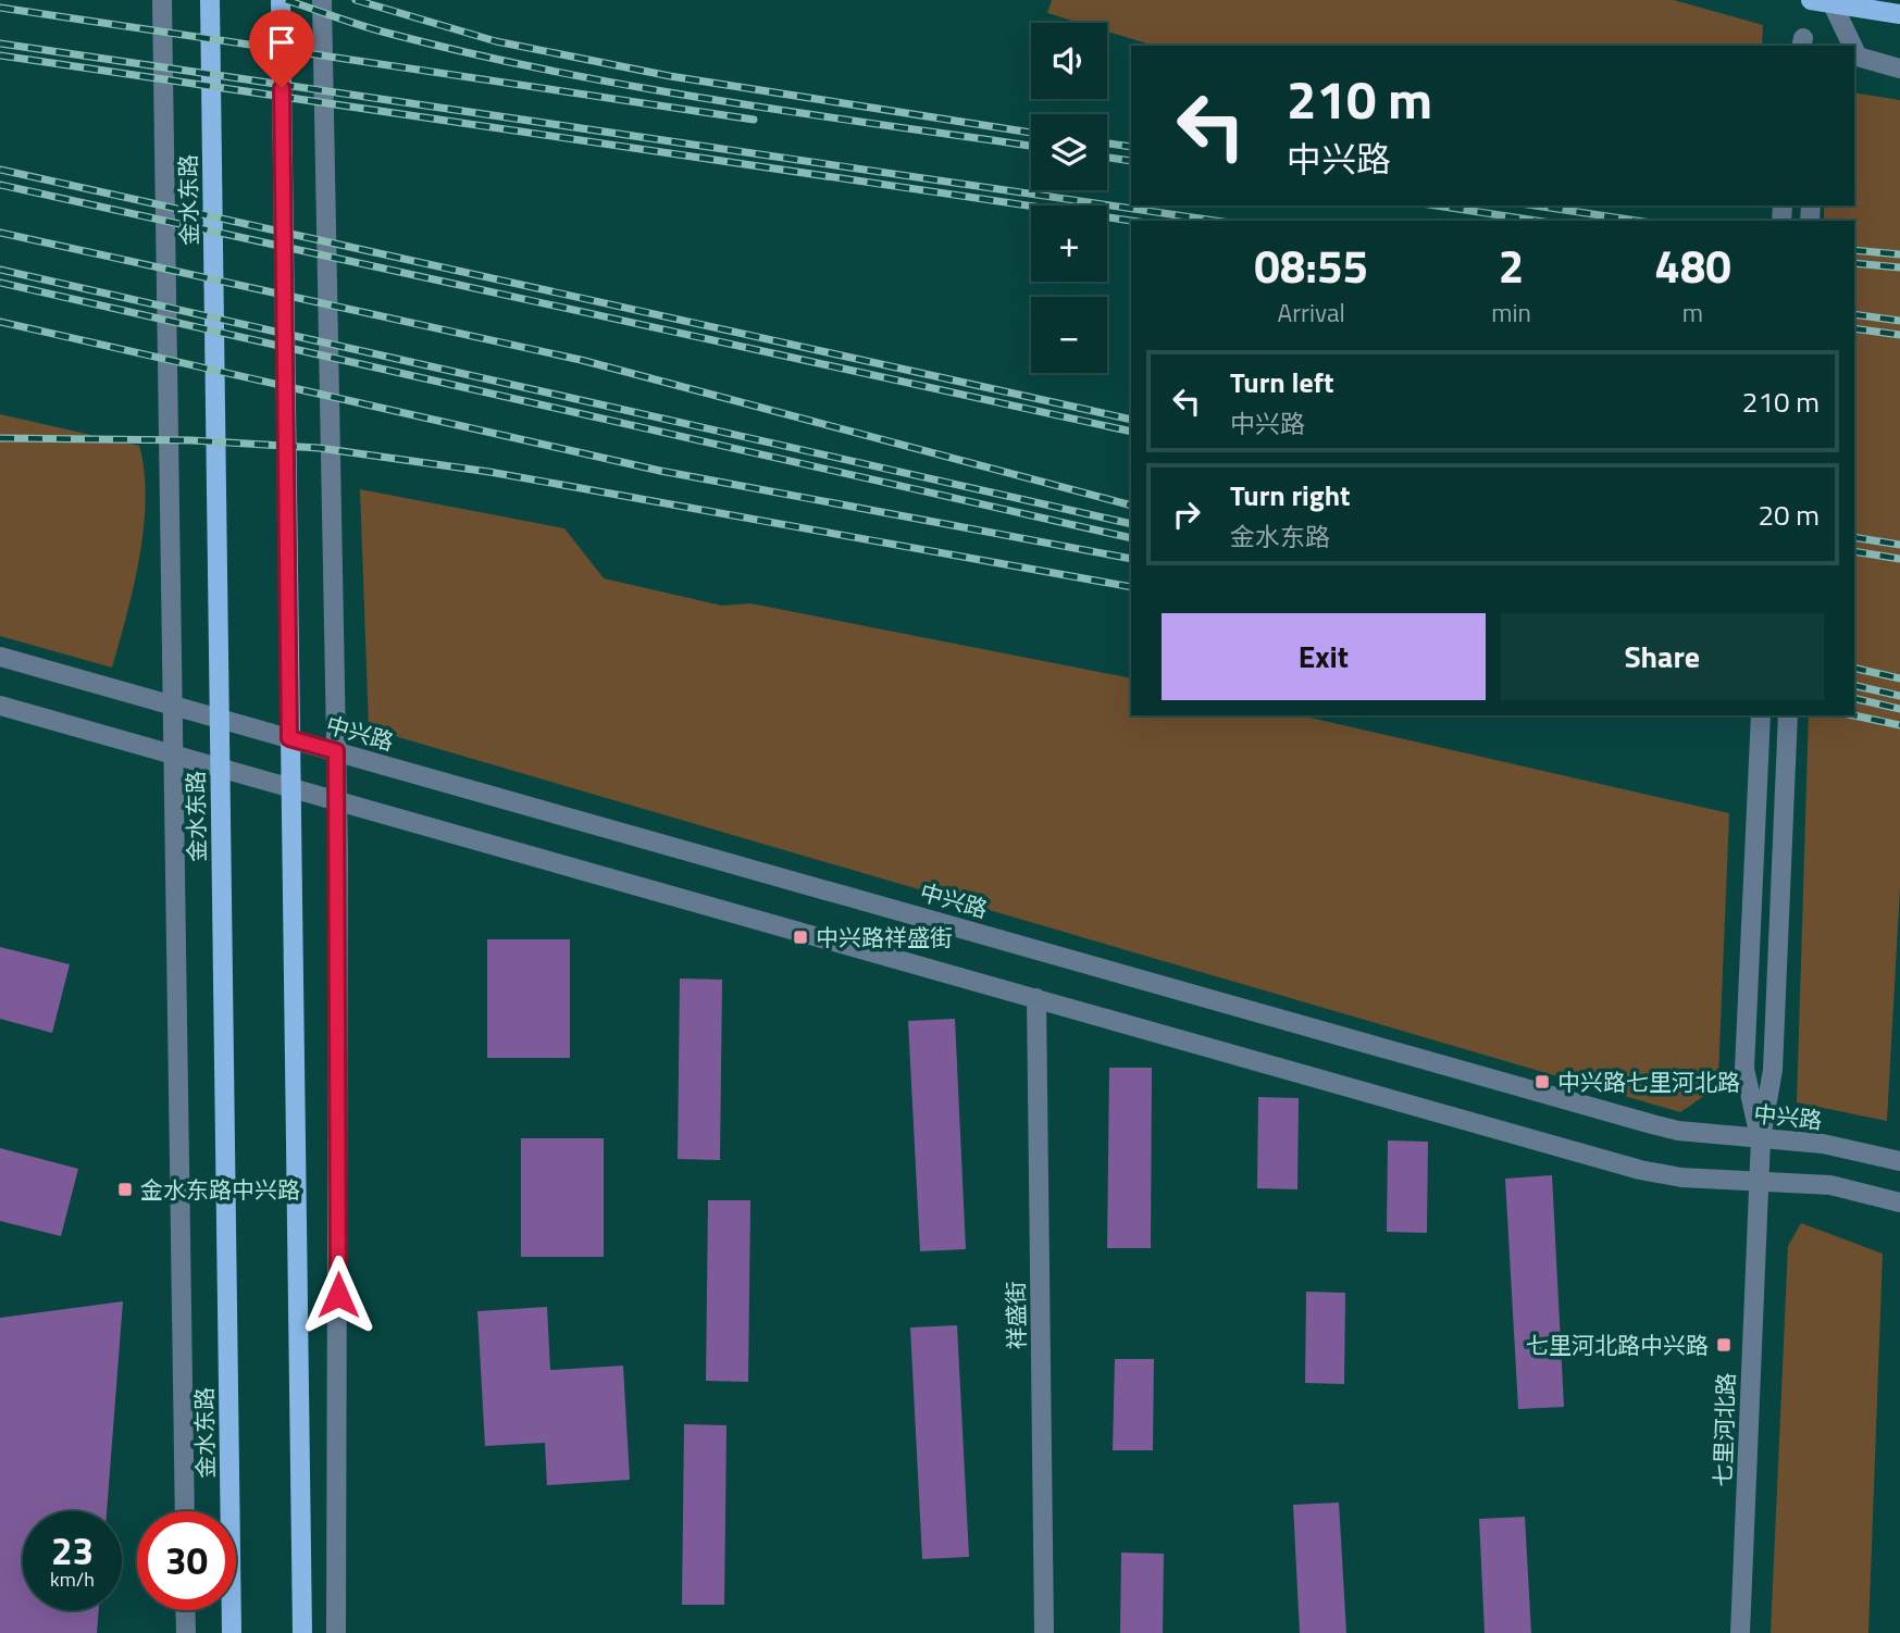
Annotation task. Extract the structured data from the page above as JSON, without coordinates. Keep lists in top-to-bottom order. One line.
{"streets":{"main road":["金水东路"],"street":["中兴路","祥盛街","七里河北路"]},"crossings":[["金水东路","中兴路"],["中兴路","七里河北路"]],"places":{"transit":["中兴路祥盛街","中兴路七里河北路","金水东路中兴路","七里河北路中兴路"]},"page":{"map_buttons":["+","−"],"turn":["210 m","中兴路"],"eta":["08:55","Arrival","2","min","480","m"],"list":[{"name":"Turn left","note":"中兴路","value":"210 m"},{"name":"Turn right","note":"金水东路","value":"20 m"}],"buttons":["Exit","Share"],"speed":"23 km/h","limit":"30"}}
